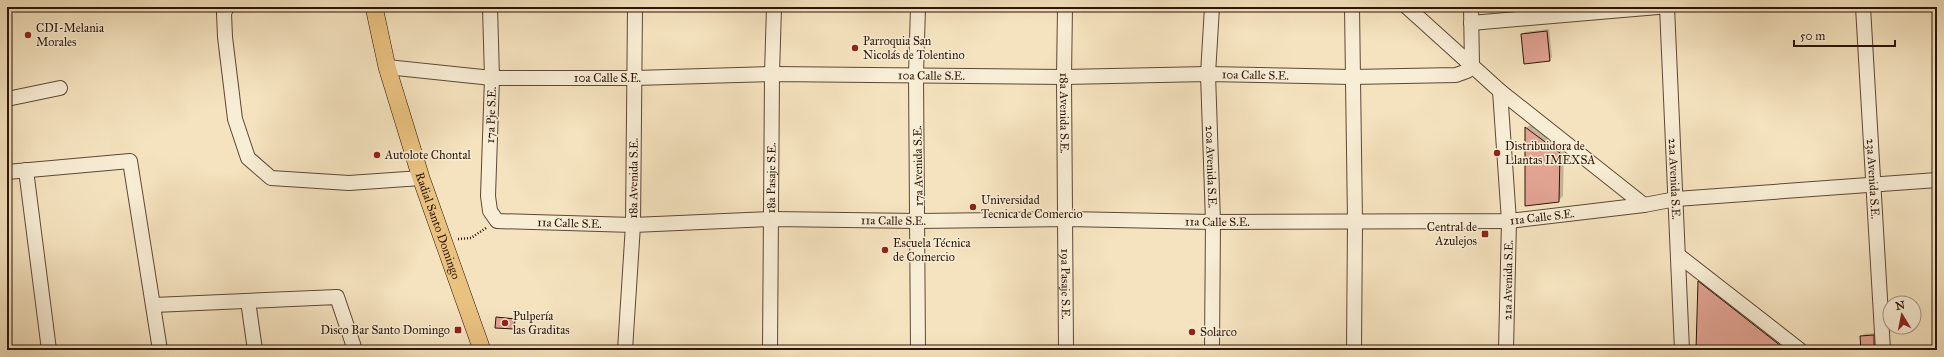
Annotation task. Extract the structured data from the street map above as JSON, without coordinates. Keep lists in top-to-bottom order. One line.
{"streets":{"main road":["Radial Santo Domingo"],"street":["10a Calle S.E.","18a Avenida S.E.","17a Pje S.E.","17a Avenida S.E.","20a Avenida S.E.","18a Pasaje S.E.","22a Avenida S.E.","23a Avenida S.E.","11a Calle S.E.","21a Avenida S.E.","19a Pasaje S.E."]},"crossings":[["10a Calle S.E.","18a Avenida S.E."],["10a Calle S.E.","17a Pje S.E."],["10a Calle S.E.","17a Avenida S.E."],["10a Calle S.E.","20a Avenida S.E."],["10a Calle S.E.","18a Pasaje S.E."],["10a Calle S.E.","Radial Santo Domingo"],["18a Avenida S.E.","11a Calle S.E."],["18a Avenida S.E.","19a Pasaje S.E."],["17a Pje S.E.","11a Calle S.E."],["17a Avenida S.E.","11a Calle S.E."],["20a Avenida S.E.","11a Calle S.E."],["18a Pasaje S.E.","11a Calle S.E."],["22a Avenida S.E.","11a Calle S.E."],["23a Avenida S.E.","11a Calle S.E."],["11a Calle S.E.","21a Avenida S.E."],["11a Calle S.E.","19a Pasaje S.E."]],"places":{"other":["CDI-Melania Morales","Parroquia San Nicolás de Tolentino","Distribuidora de Llantas IMEXSA","Autolote Chontal","Universidad Tecnica de Comercio","Escuela Técnica de Comercio","Pulpería las Graditas","Solarco"],"transit":["Central de Azulejos","Disco Bar Santo Domingo"]},"scale_bar":"50 m","north":"top"}
